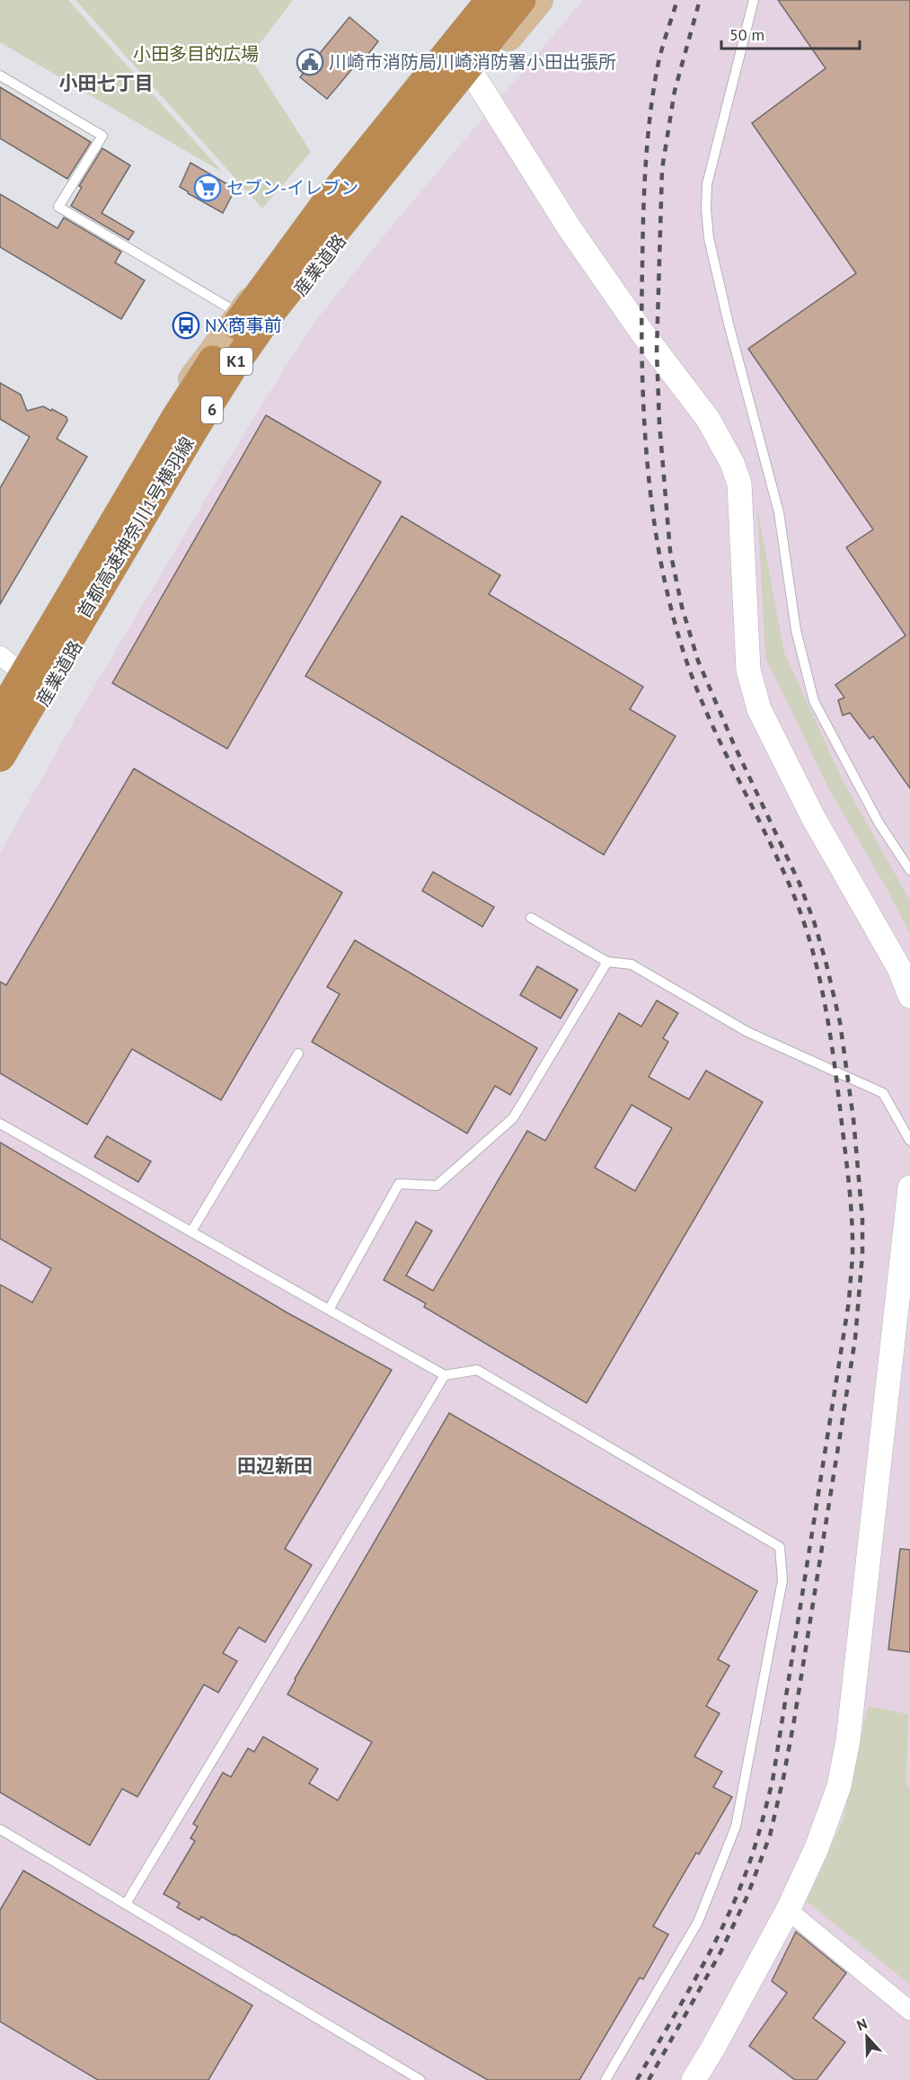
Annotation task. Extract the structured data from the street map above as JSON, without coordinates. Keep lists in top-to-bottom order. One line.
{"streets":{"highway":["K1","首都高速神奈川1号横羽線"],"main road":["産業道路","6"]},"districts":["小田七丁目","田辺新田"],"parks":["小田多目的広場"],"places":{"public building":["川崎市消防局川崎消防署小田出張所"],"supermarket":["セブン-イレブン"],"bus stop":["NX商事前"]},"scale_bar":"50 m","north":"top"}
